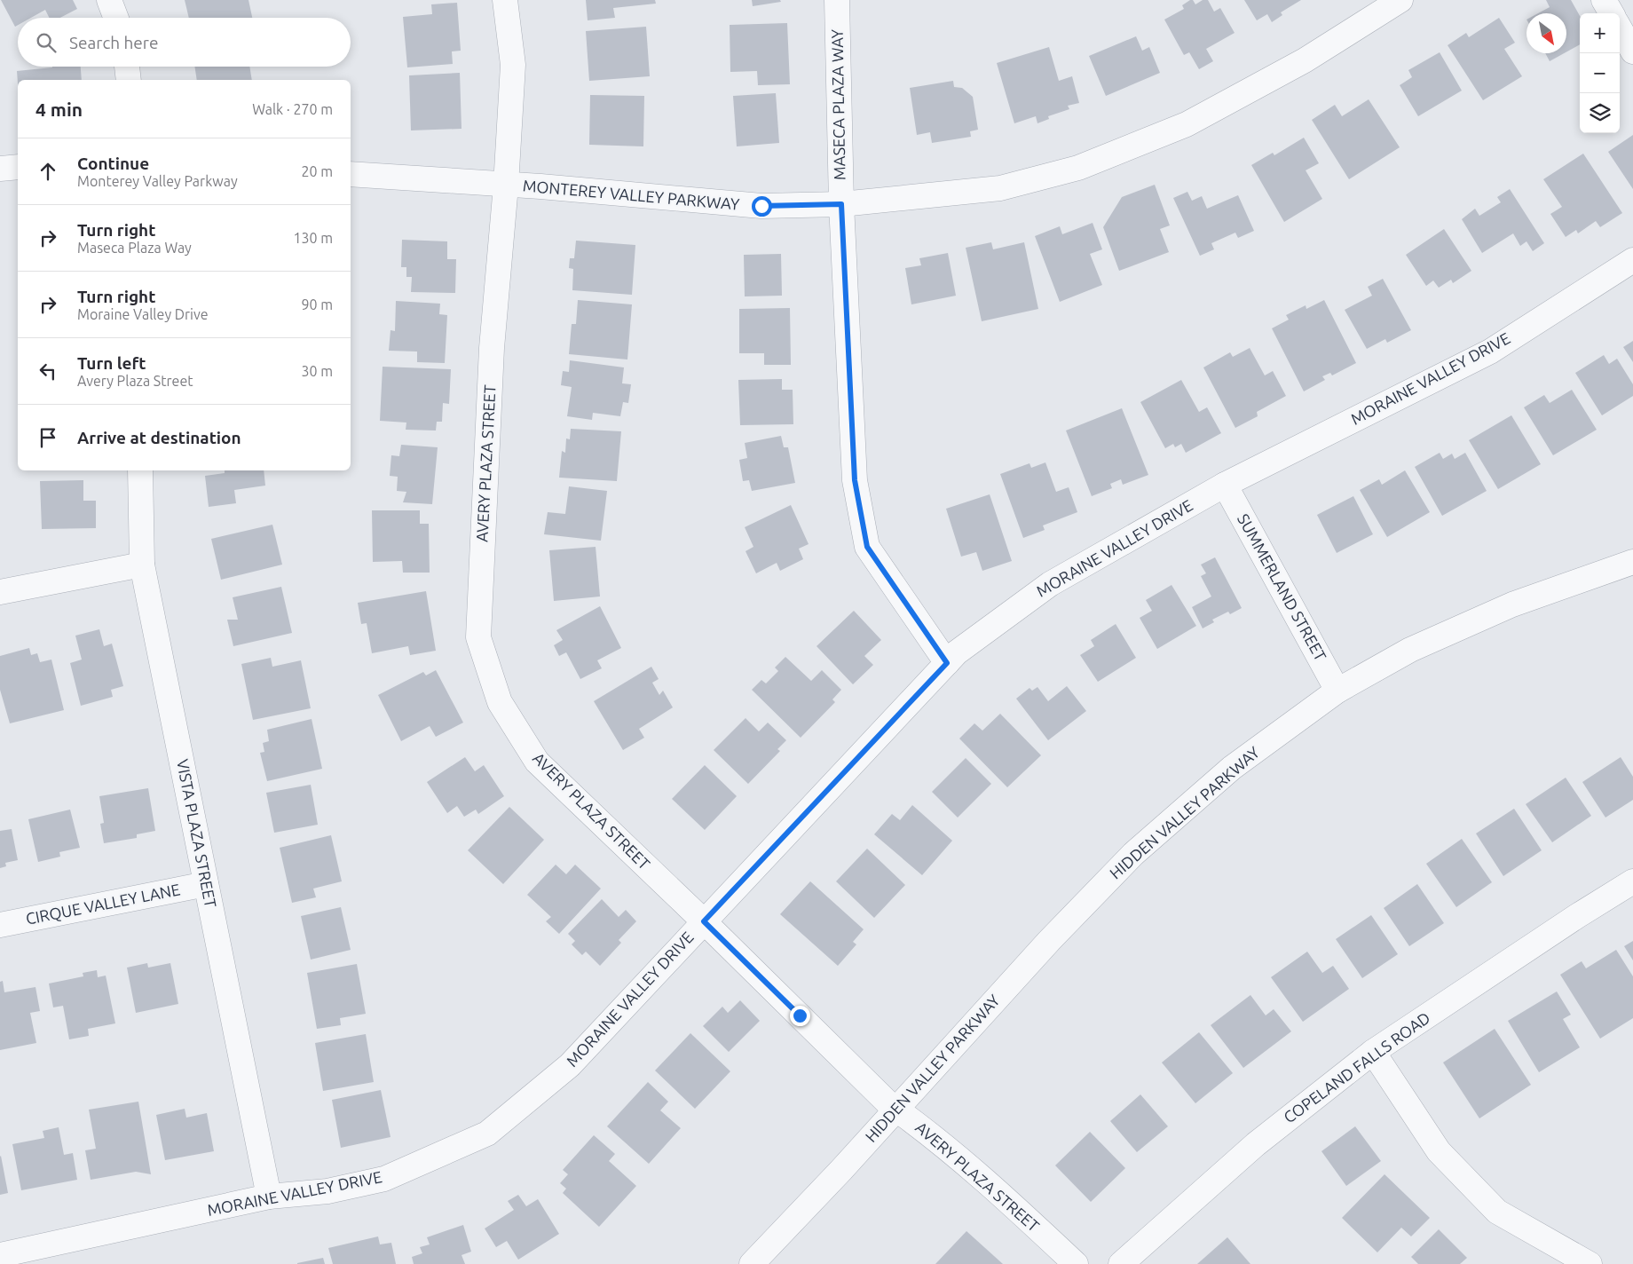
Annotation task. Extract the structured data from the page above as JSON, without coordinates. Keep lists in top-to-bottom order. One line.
{"streets":{"street":["MASECA PLAZA WAY","MONTEREY VALLEY PARKWAY","MORAINE VALLEY DRIVE","AVERY PLAZA STREET","SUMMERLAND STREET","HIDDEN VALLEY PARKWAY","VISTA PLAZA STREET","CIRQUE VALLEY LANE","COPELAND FALLS ROAD"]},"crossings":[["MASECA PLAZA WAY","MONTEREY VALLEY PARKWAY"],["MASECA PLAZA WAY","MORAINE VALLEY DRIVE"],["MONTEREY VALLEY PARKWAY","AVERY PLAZA STREET"],["MORAINE VALLEY DRIVE","AVERY PLAZA STREET"],["MORAINE VALLEY DRIVE","SUMMERLAND STREET"],["MORAINE VALLEY DRIVE","VISTA PLAZA STREET"],["AVERY PLAZA STREET","HIDDEN VALLEY PARKWAY"],["SUMMERLAND STREET","HIDDEN VALLEY PARKWAY"],["VISTA PLAZA STREET","CIRQUE VALLEY LANE"]],"north":"bottom right","page":{"map_buttons":["+","−"],"search":"Search here","heading":["4 min","Walk · 270 m"],"list":[["Continue","Monterey Valley Parkway","20 m"],["Turn right","Maseca Plaza Way","130 m"],["Turn right","Moraine Valley Drive","90 m"],["Turn left","Avery Plaza Street","30 m"],"Arrive at destination"]}}
